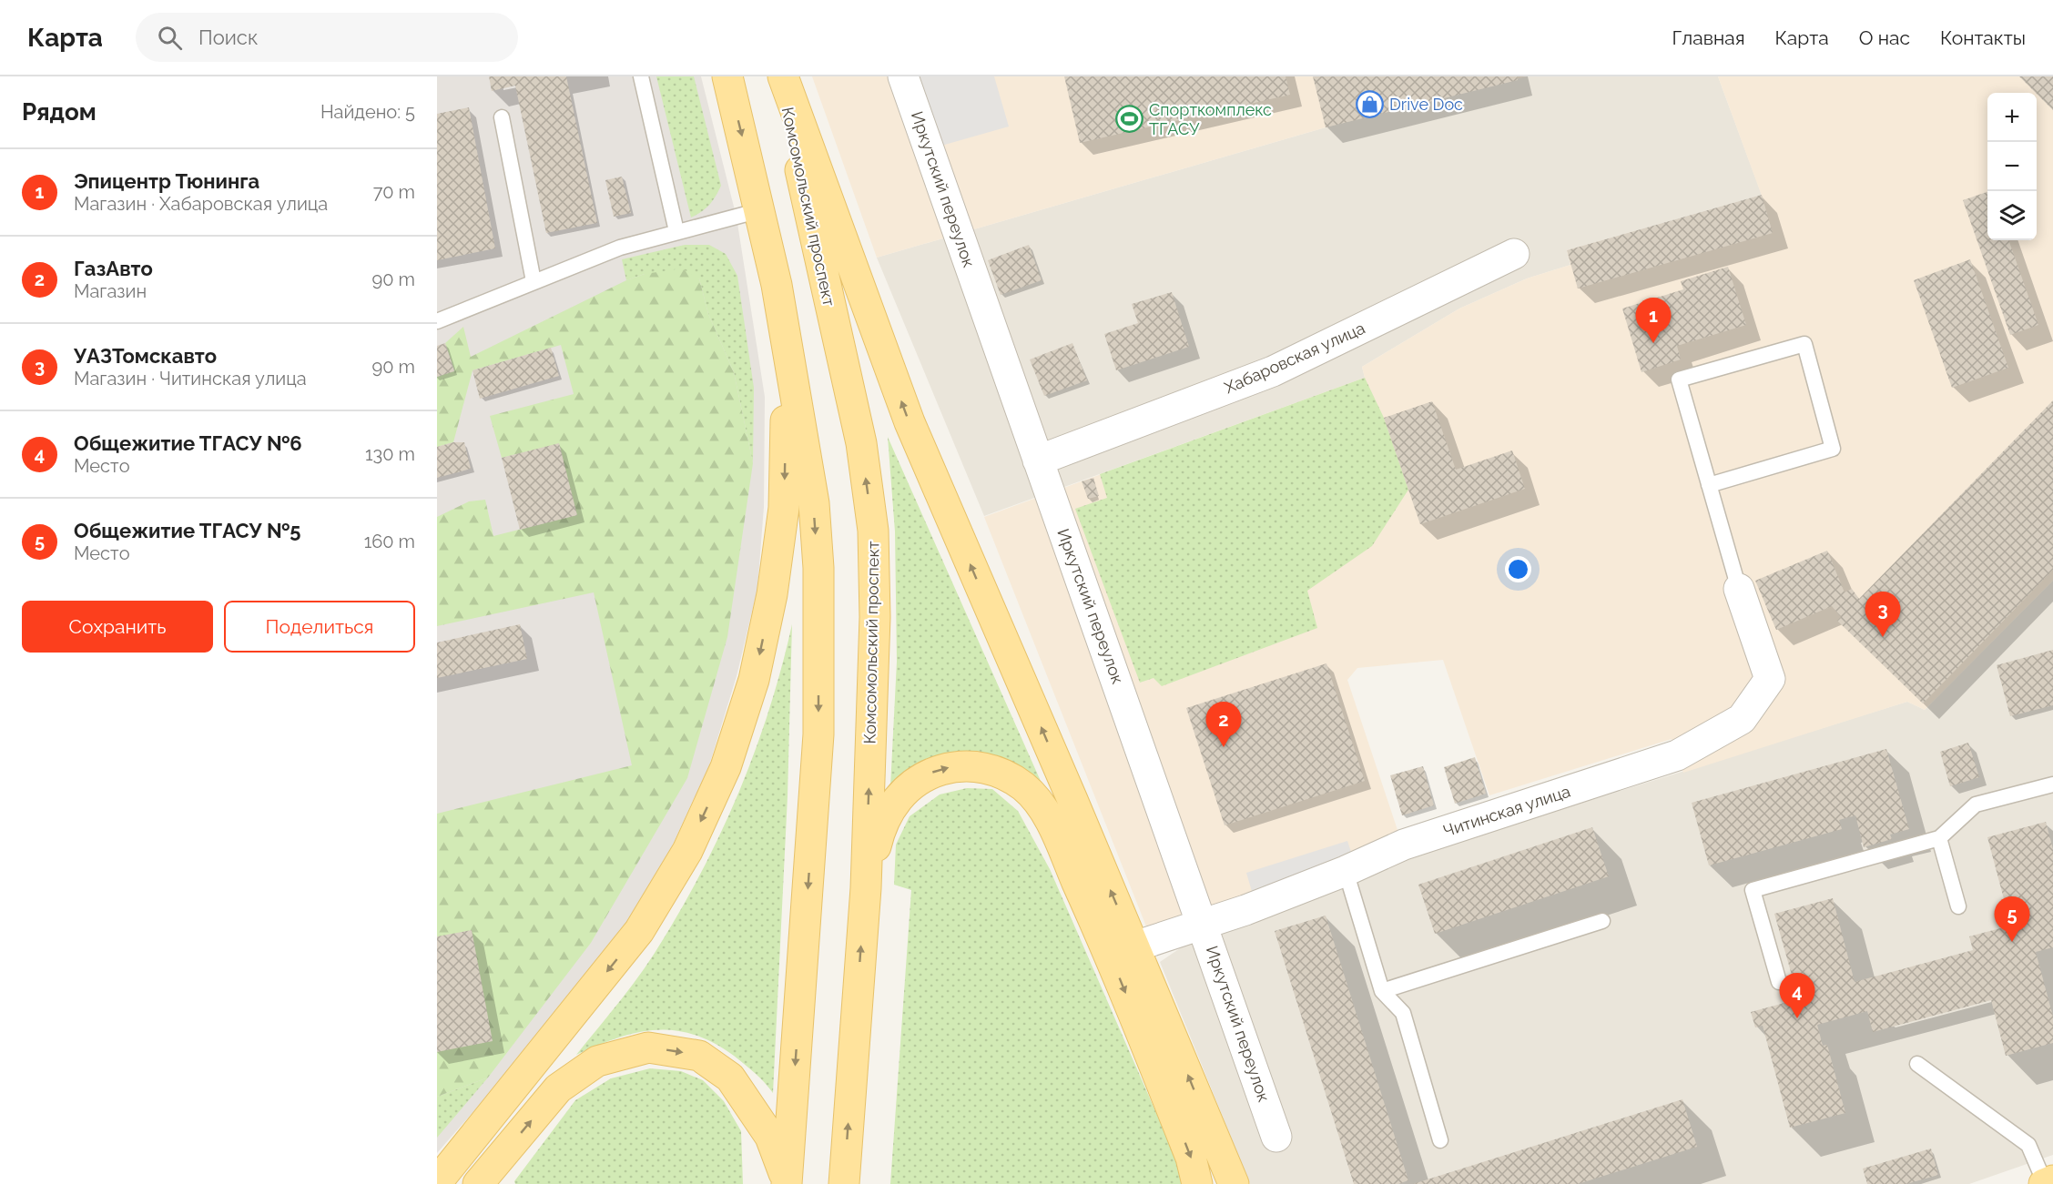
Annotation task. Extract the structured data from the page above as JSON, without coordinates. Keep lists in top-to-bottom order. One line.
{"streets":{"main road":["Комсомольский проспект"],"street":["Иркутский переулок","Хабаровская улица","Читинская улица"]},"crossings":[["Иркутский переулок","Хабаровская улица"],["Иркутский переулок","Читинская улица"]],"places":{"shop":["Drive Doc"],"sports":["Спорткомплекс ТГАСУ"]},"page":{"header":"Карта","search":"Поиск","nav":["Главная","Карта","О нас","Контакты"],"heading":["Рядом","Найдено: 5"],"map_buttons":["+","−"],"list":[{"mark":"1","name":"Эпицентр Тюнинга","note":"Магазин · Хабаровская улица","value":"70 m"},{"mark":"2","name":"ГазАвто","note":"Магазин","value":"90 m"},{"mark":"3","name":"УАЗТомскавто","note":"Магазин · Читинская улица","value":"90 m"},{"mark":"4","name":"Общежитие ТГАСУ №6","note":"Место","value":"130 m"},{"mark":"5","name":"Общежитие ТГАСУ №5","note":"Место","value":"160 m"}],"pins":["1","3","2","5","4"],"buttons":["Сохранить","Поделиться"]}}
